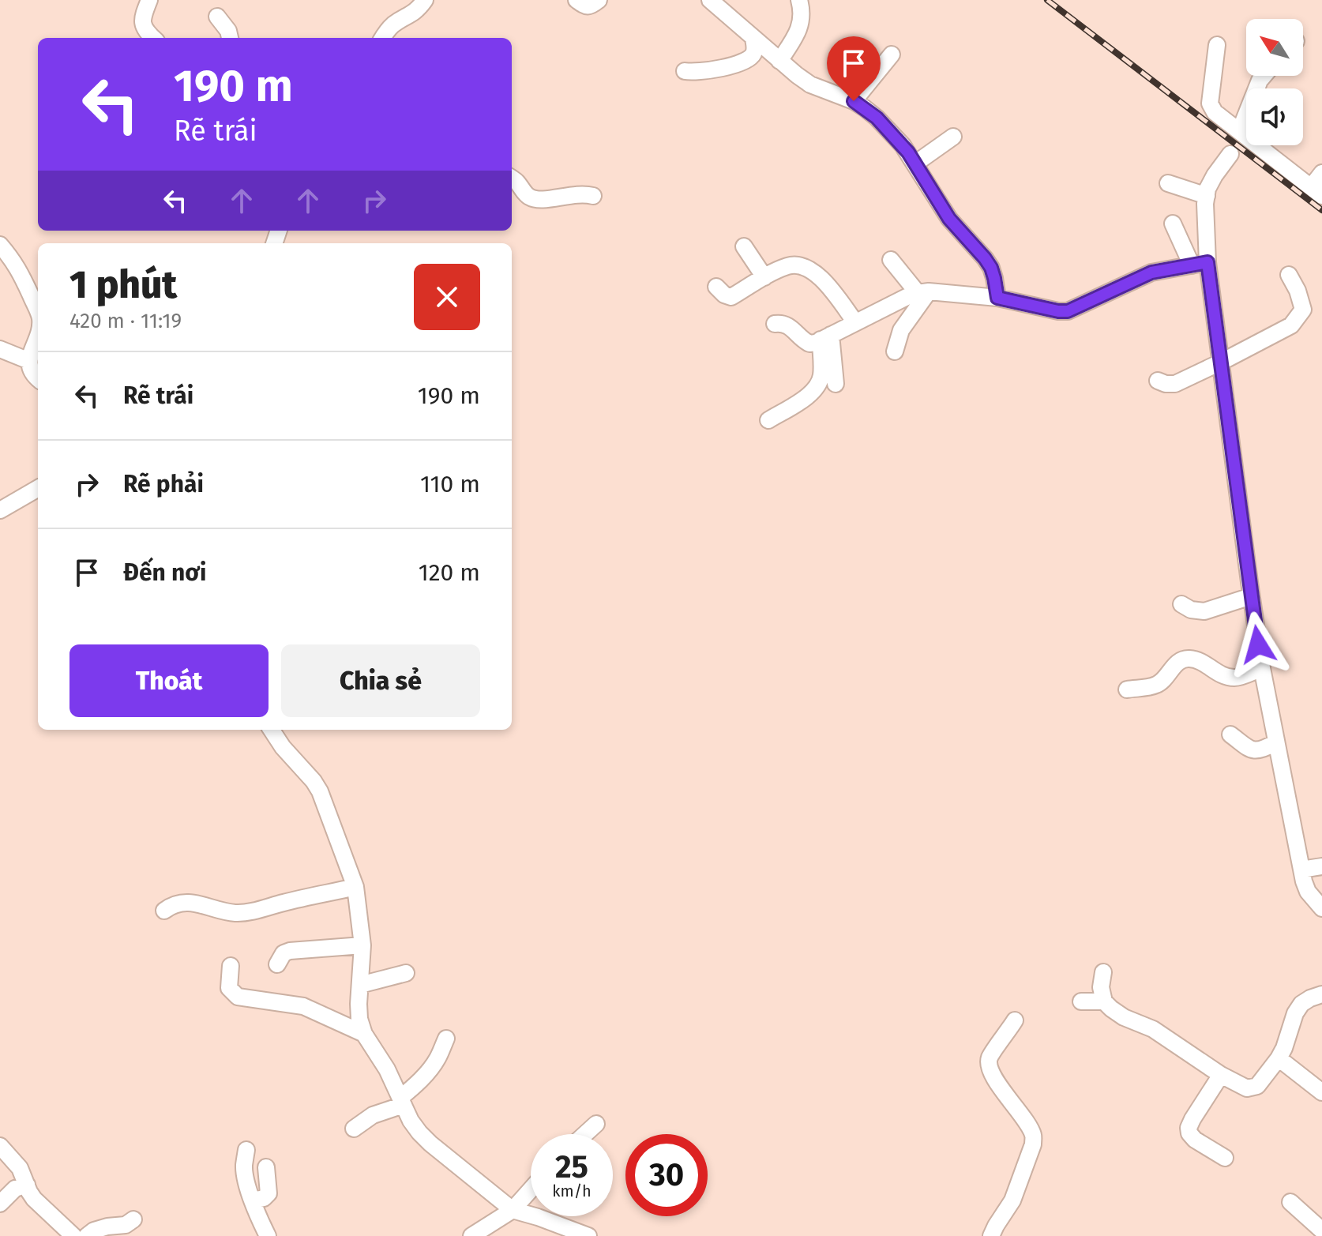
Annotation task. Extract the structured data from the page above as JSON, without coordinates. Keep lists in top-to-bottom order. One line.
{"north":"top left","page":{"turn":["190 m","Rẽ trái"],"heading":["1 phút","420 m · 11:19"],"list":[{"name":"Rẽ trái","value":"190 m"},{"name":"Rẽ phải","value":"110 m"},{"name":"Đến nơi","value":"120 m"}],"buttons":["Thoát","Chia sẻ"],"speed":"25 km/h","limit":"30"}}
